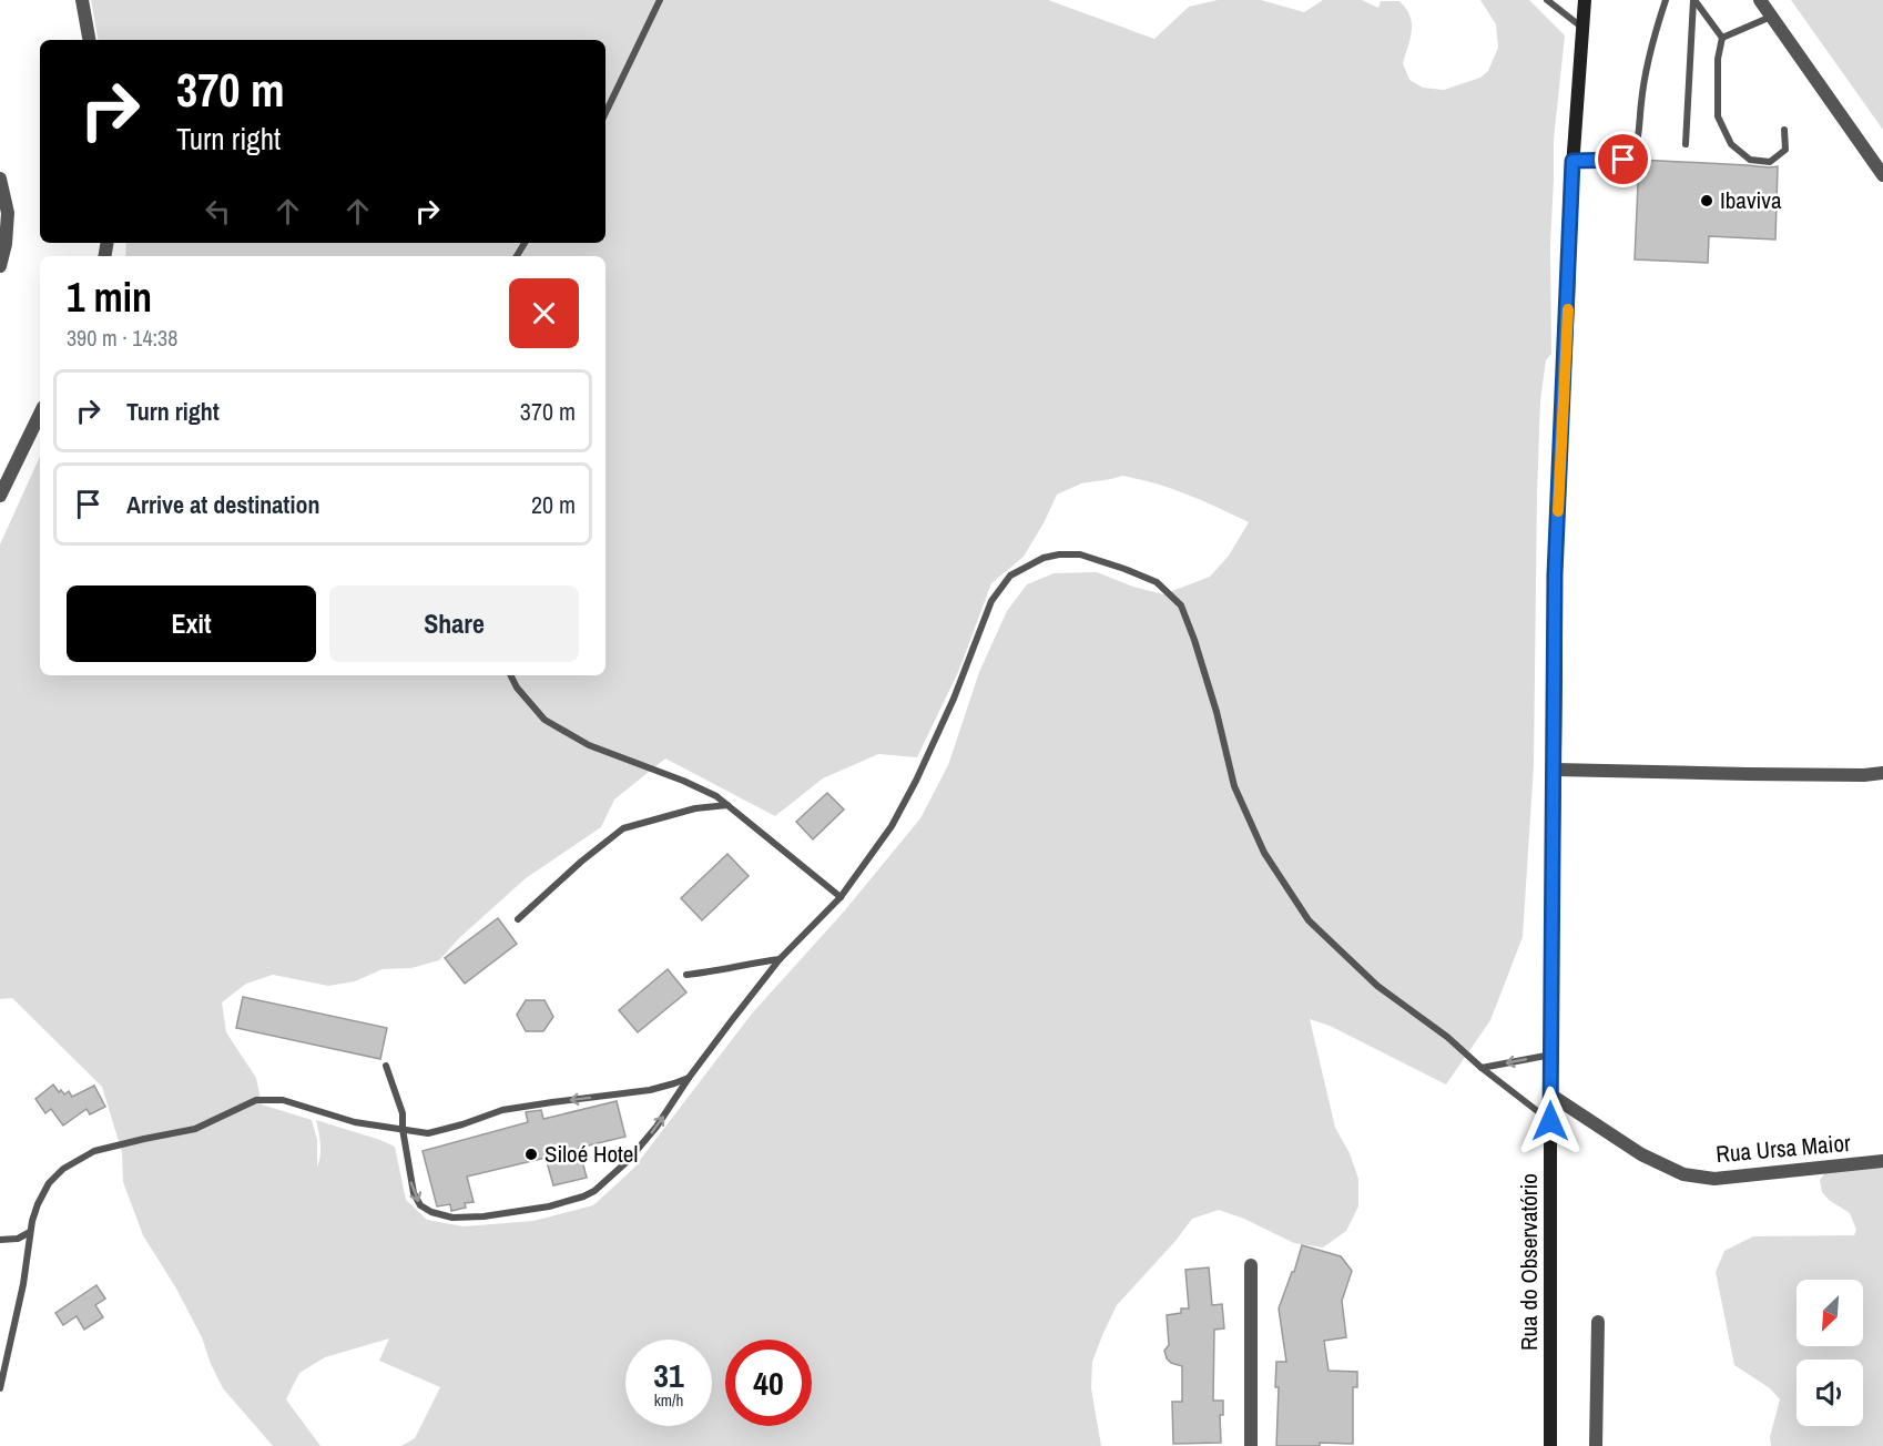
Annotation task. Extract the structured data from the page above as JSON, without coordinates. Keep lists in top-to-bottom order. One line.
{"streets":{"street":["Rua Ursa Maior","Rua do Observatório"]},"crossings":[["Rua Ursa Maior","Rua do Observatório"]],"places":["Ibaviva","Siloé Hotel"],"north":"bottom left","page":{"turn":["370 m","Turn right"],"heading":["1 min","390 m · 14:38"],"list":[{"name":"Turn right","value":"370 m"},{"name":"Arrive at destination","value":"20 m"}],"buttons":["Exit","Share"],"speed":"31 km/h","limit":"40"}}
